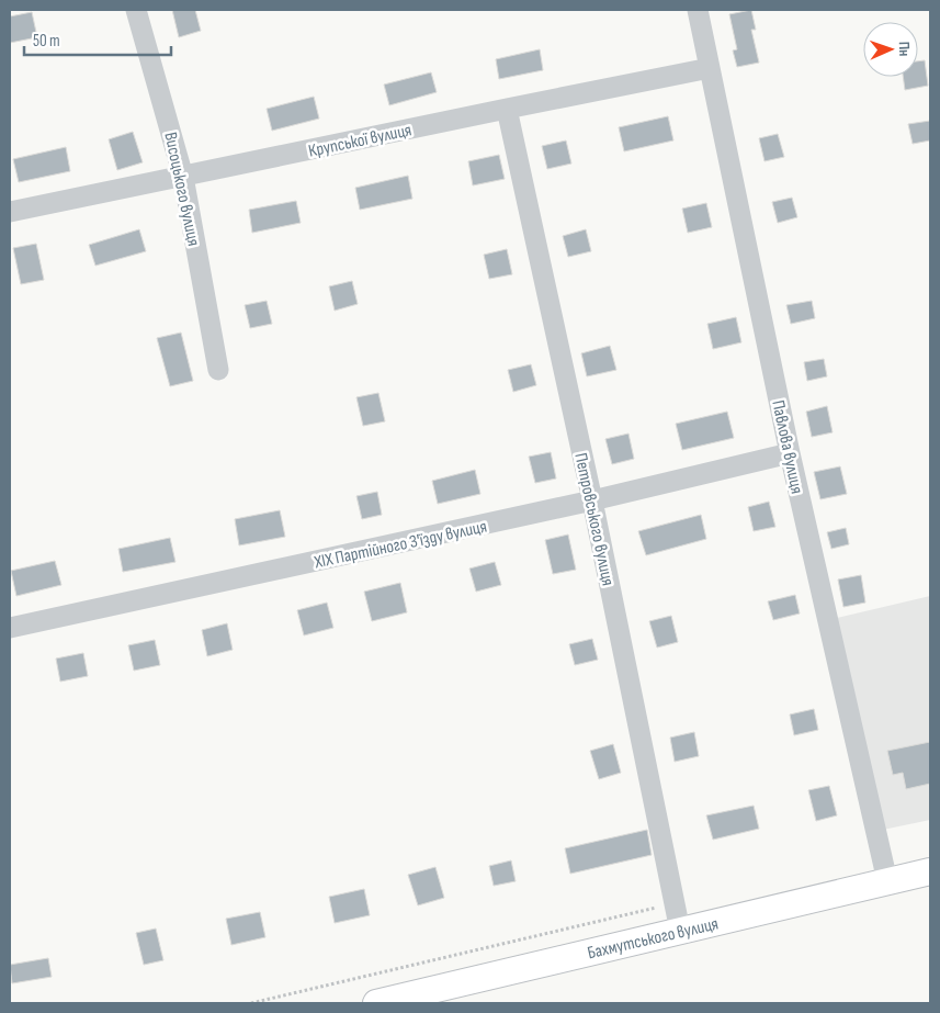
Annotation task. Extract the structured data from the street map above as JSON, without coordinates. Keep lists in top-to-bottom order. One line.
{"streets":{"main road":["Бахмутського вулиця"],"street":["Крупської вулиця","Висоцького вулиця","Павлова вулиця","Петровського вулиця","XIX Партійного З'їзду вулиця"]},"crossings":[["Крупської вулиця","Висоцького вулиця"],["Крупської вулиця","Павлова вулиця"],["Крупської вулиця","Петровського вулиця"],["Павлова вулиця","XIX Партійного З'їзду вулиця"],["Павлова вулиця","Бахмутського вулиця"],["Петровського вулиця","XIX Партійного З'їзду вулиця"],["Петровського вулиця","Бахмутського вулиця"]],"scale_bar":"50 m","north":"right"}
